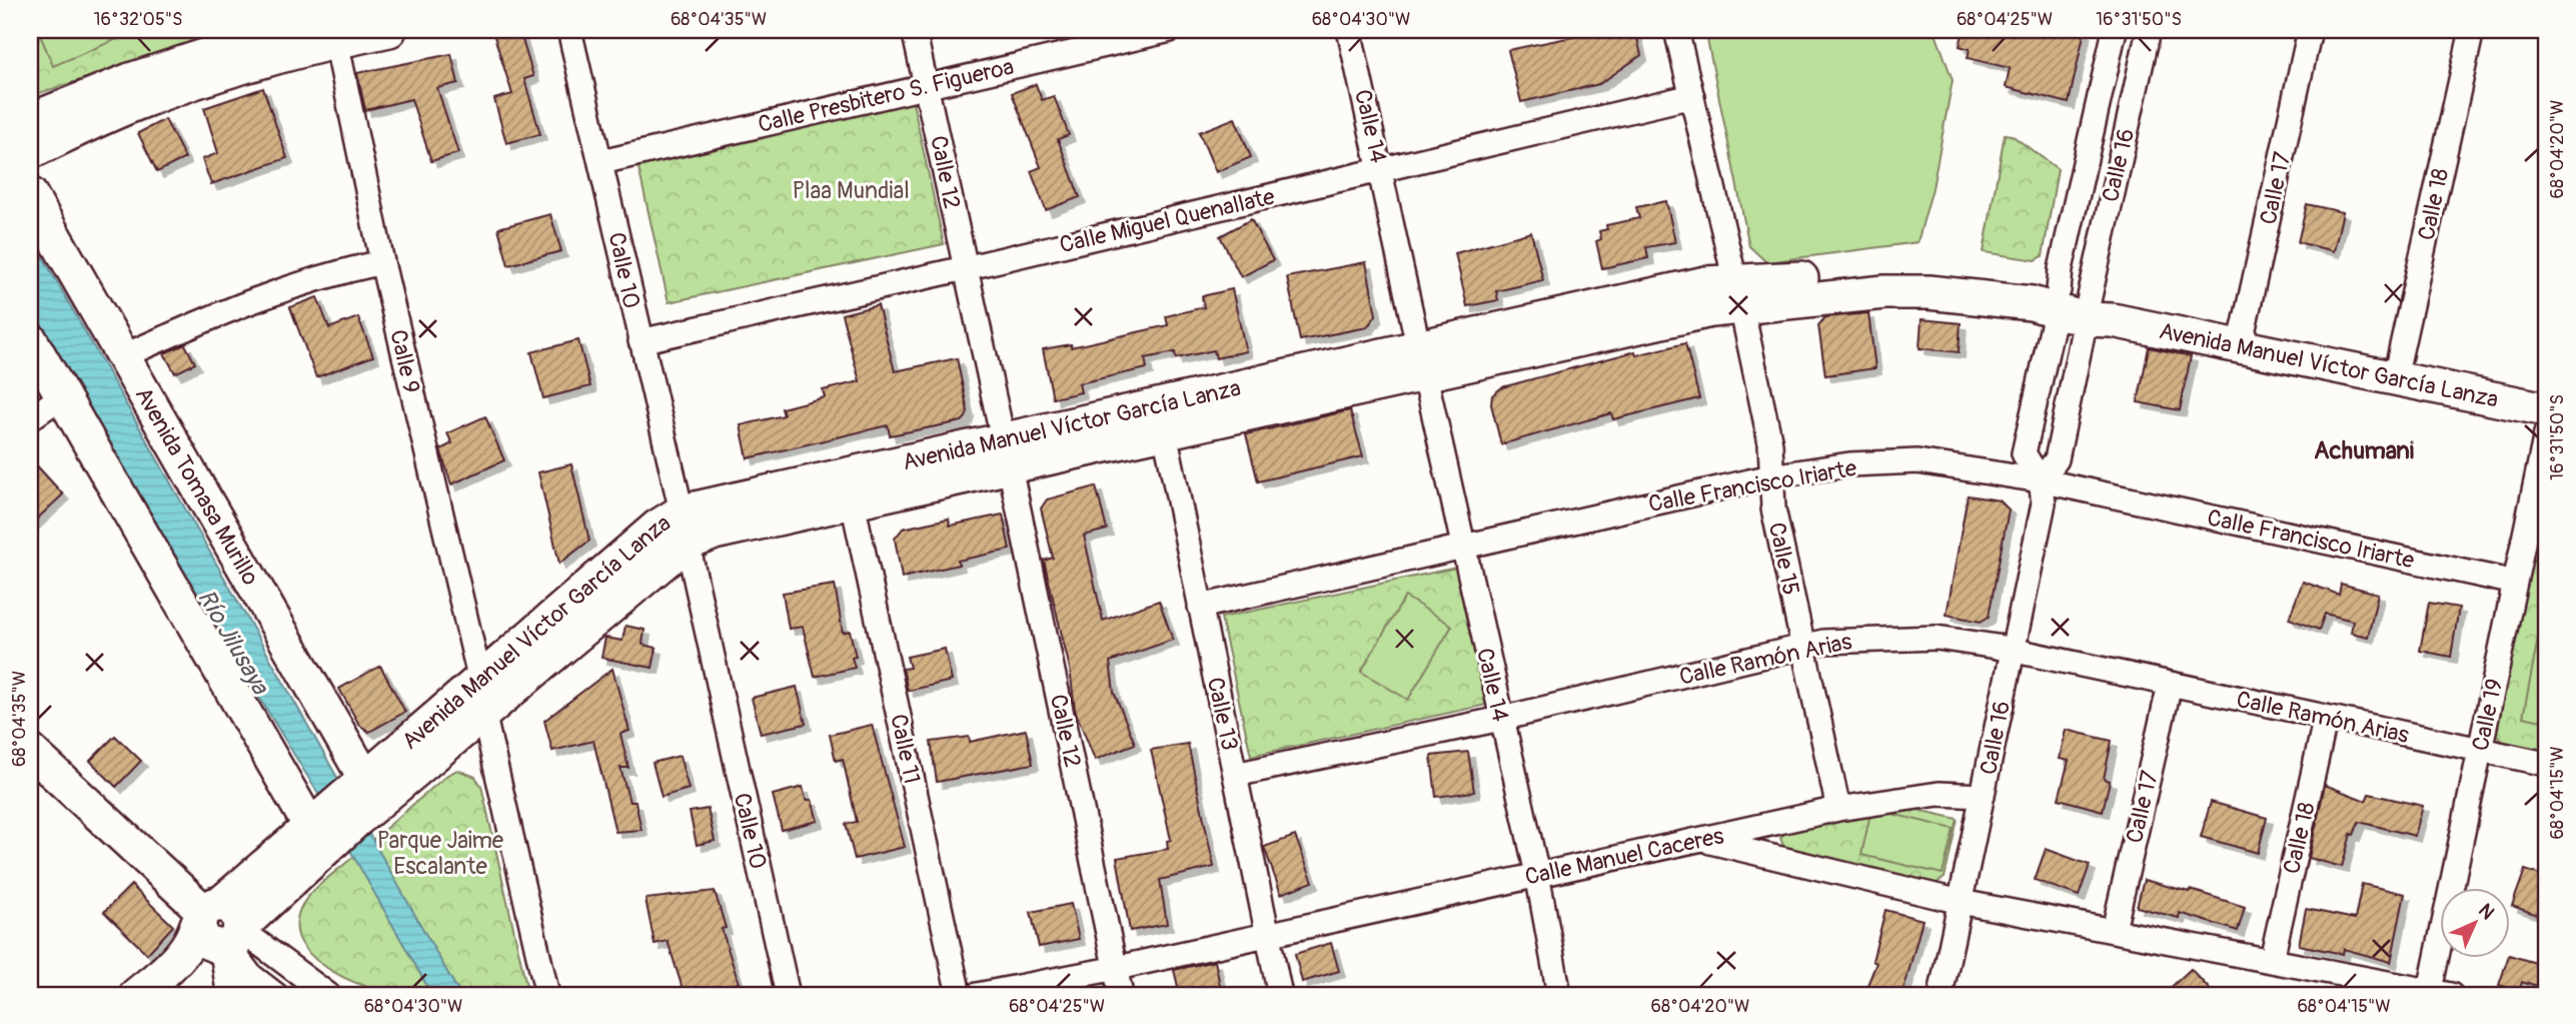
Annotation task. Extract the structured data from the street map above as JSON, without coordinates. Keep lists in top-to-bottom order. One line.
{"streets":{"main road":["Avenida Manuel Víctor García Lanza","Avenida Tomasa Murillo"],"street":["Calle Presbitero S. Figueroa","Calle 14","Calle 16","Calle 12","Calle 17","Calle 18","Calle Miguel Quenallate","Calle 10","Calle 9","Calle Francisco Iriarte","Calle 15","Calle Ramón Arias","Calle 13","Calle 19","Calle 11","Calle Manuel Caceres"]},"crossings":[["Calle Presbitero S. Figueroa","Calle 12"],["Calle Presbitero S. Figueroa","Calle 10"],["Calle 14","Calle Miguel Quenallate"],["Calle 14","Avenida Manuel Víctor García Lanza"],["Calle 14","Calle Francisco Iriarte"],["Calle 14","Calle Ramón Arias"],["Calle 14","Calle Manuel Caceres"],["Calle 16","Avenida Manuel Víctor García Lanza"],["Calle 16","Calle Francisco Iriarte"],["Calle 16","Calle Ramón Arias"],["Calle 16","Calle Manuel Caceres"],["Calle 12","Calle Miguel Quenallate"],["Calle 12","Avenida Manuel Víctor García Lanza"],["Calle 12","Calle Manuel Caceres"],["Calle 17","Avenida Manuel Víctor García Lanza"],["Calle 17","Calle Ramón Arias"],["Calle 18","Avenida Manuel Víctor García Lanza"],["Calle 18","Calle Ramón Arias"],["Calle Miguel Quenallate","Calle 10"],["Calle Miguel Quenallate","Calle 15"],["Calle 10","Avenida Manuel Víctor García Lanza"],["Calle 9","Avenida Manuel Víctor García Lanza"],["Avenida Manuel Víctor García Lanza","Avenida Tomasa Murillo"],["Avenida Manuel Víctor García Lanza","Calle 15"],["Avenida Manuel Víctor García Lanza","Calle 13"],["Avenida Manuel Víctor García Lanza","Calle 11"],["Calle Francisco Iriarte","Calle 15"],["Calle Francisco Iriarte","Calle 13"],["Calle Francisco Iriarte","Calle 19"],["Calle 15","Calle Ramón Arias"],["Calle 15","Calle Manuel Caceres"],["Calle Ramón Arias","Calle 13"],["Calle Ramón Arias","Calle 19"],["Calle 13","Calle Manuel Caceres"]],"districts":["Achumani"],"water":["Río Jilusaya"],"parks":["Plaa Mundial","Parque Jaime Escalante"],"north":"top right","coordinates":["16°32'05\"S","68°04'35\"W","68°04'30\"W","68°04'25\"W","16°31'50\"S","68°04'20\"W","68°04'15\"W"]}
